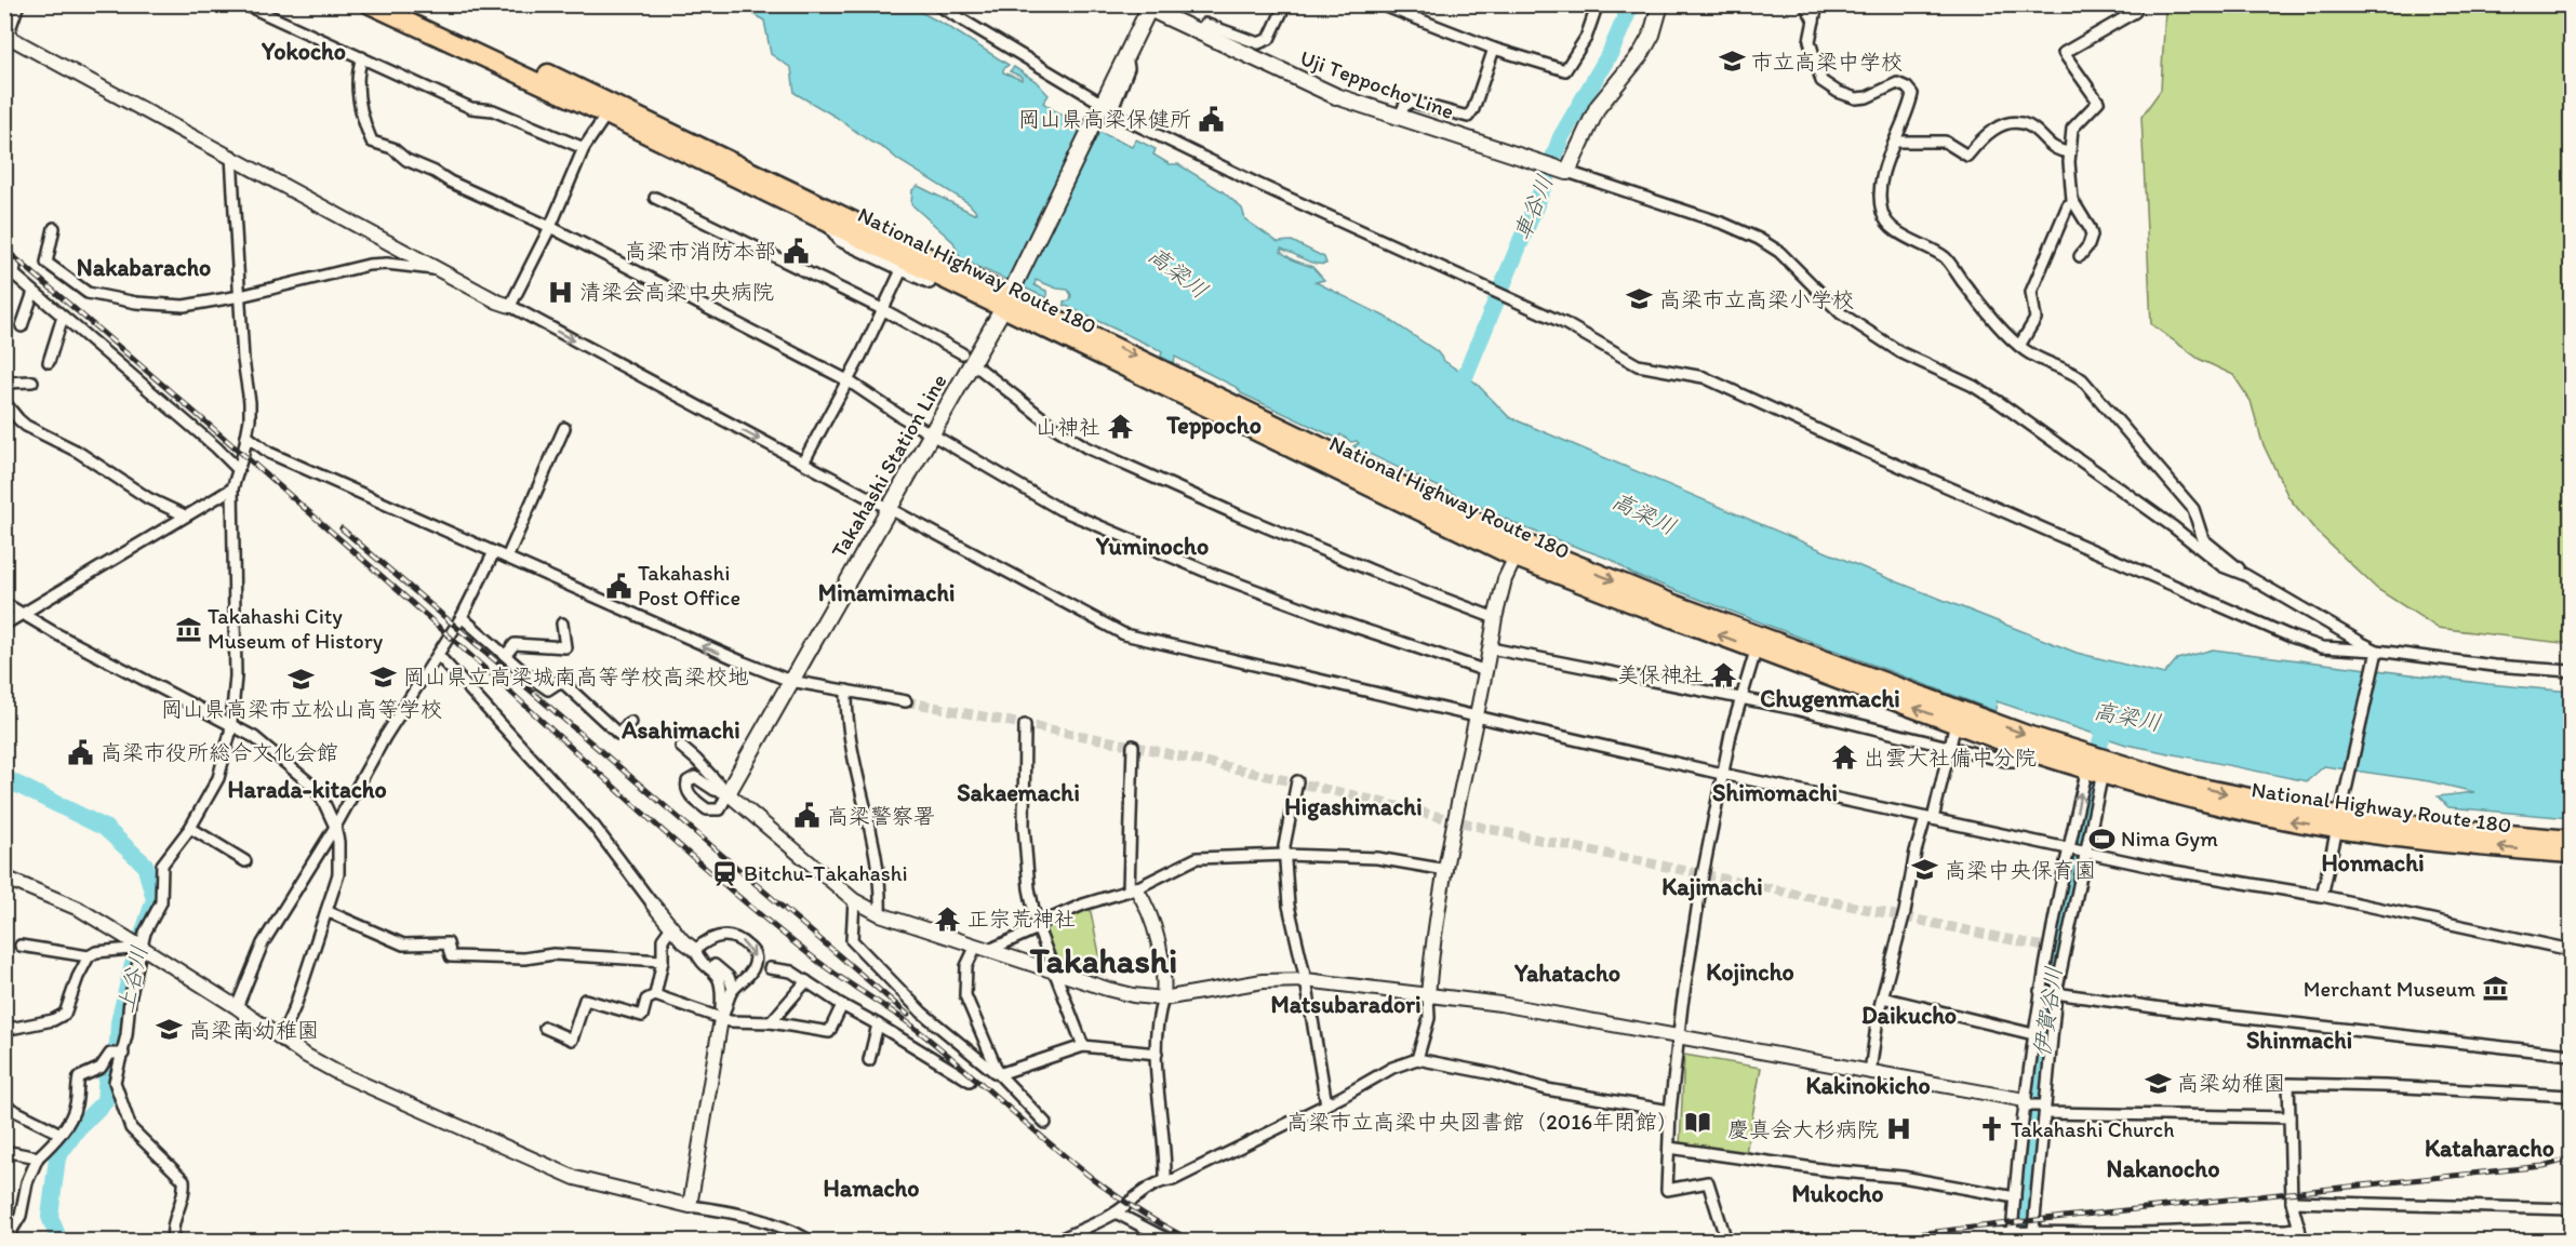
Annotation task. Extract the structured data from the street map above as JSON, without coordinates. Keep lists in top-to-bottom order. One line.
{"streets":{"highway":["National Highway Route 180"],"main road":["Uji Teppocho Line","Takahashi Station Line"]},"crossings":[["Uji Teppocho Line","National Highway Route 180"],["Uji Teppocho Line","Takahashi Station Line"],["National Highway Route 180","Takahashi Station Line"]],"districts":["Yokocho","Nakabaracho","Teppocho","Yuminocho","Minamimachi","Chugenmachi","Asahimachi","Harada-kitacho","Sakaemachi","Shimomachi","Higashimachi","Honmachi","Kajimachi","Takahashi","Kojincho","Yahatacho","Matsubaradori","Daikucho","Shinmachi","Kakinokicho","Kataharacho","Nakanocho","Hamacho","Mukocho"],"water":["車谷川","高梁川","上谷川","伊賀谷川"],"places":{"school or university":["市立高梁中学校","高梁市立高梁小学校","岡山県立高梁城南高等学校高梁校地","岡山県高梁市立松山高等学校","高梁中央保育園","高梁南幼稚園","高梁幼稚園"],"public building":["岡山県高梁保健所","高梁市消防本部","Takahashi Post Office","高梁市役所総合文化会館","高梁警察署"],"hospital":["清梁会高梁中央病院","慶真会大杉病院"],"temple":["山神社","美保神社","出雲大社備中分院","正宗荒神社"],"museum":["Takahashi City Museum of History","Merchant Museum"],"sports":["Nima Gym"],"station":["Bitchu-Takahashi"],"library":["高梁市立高梁中央図書館（2016年閉館）"],"church":["Takahashi Church"]}}
